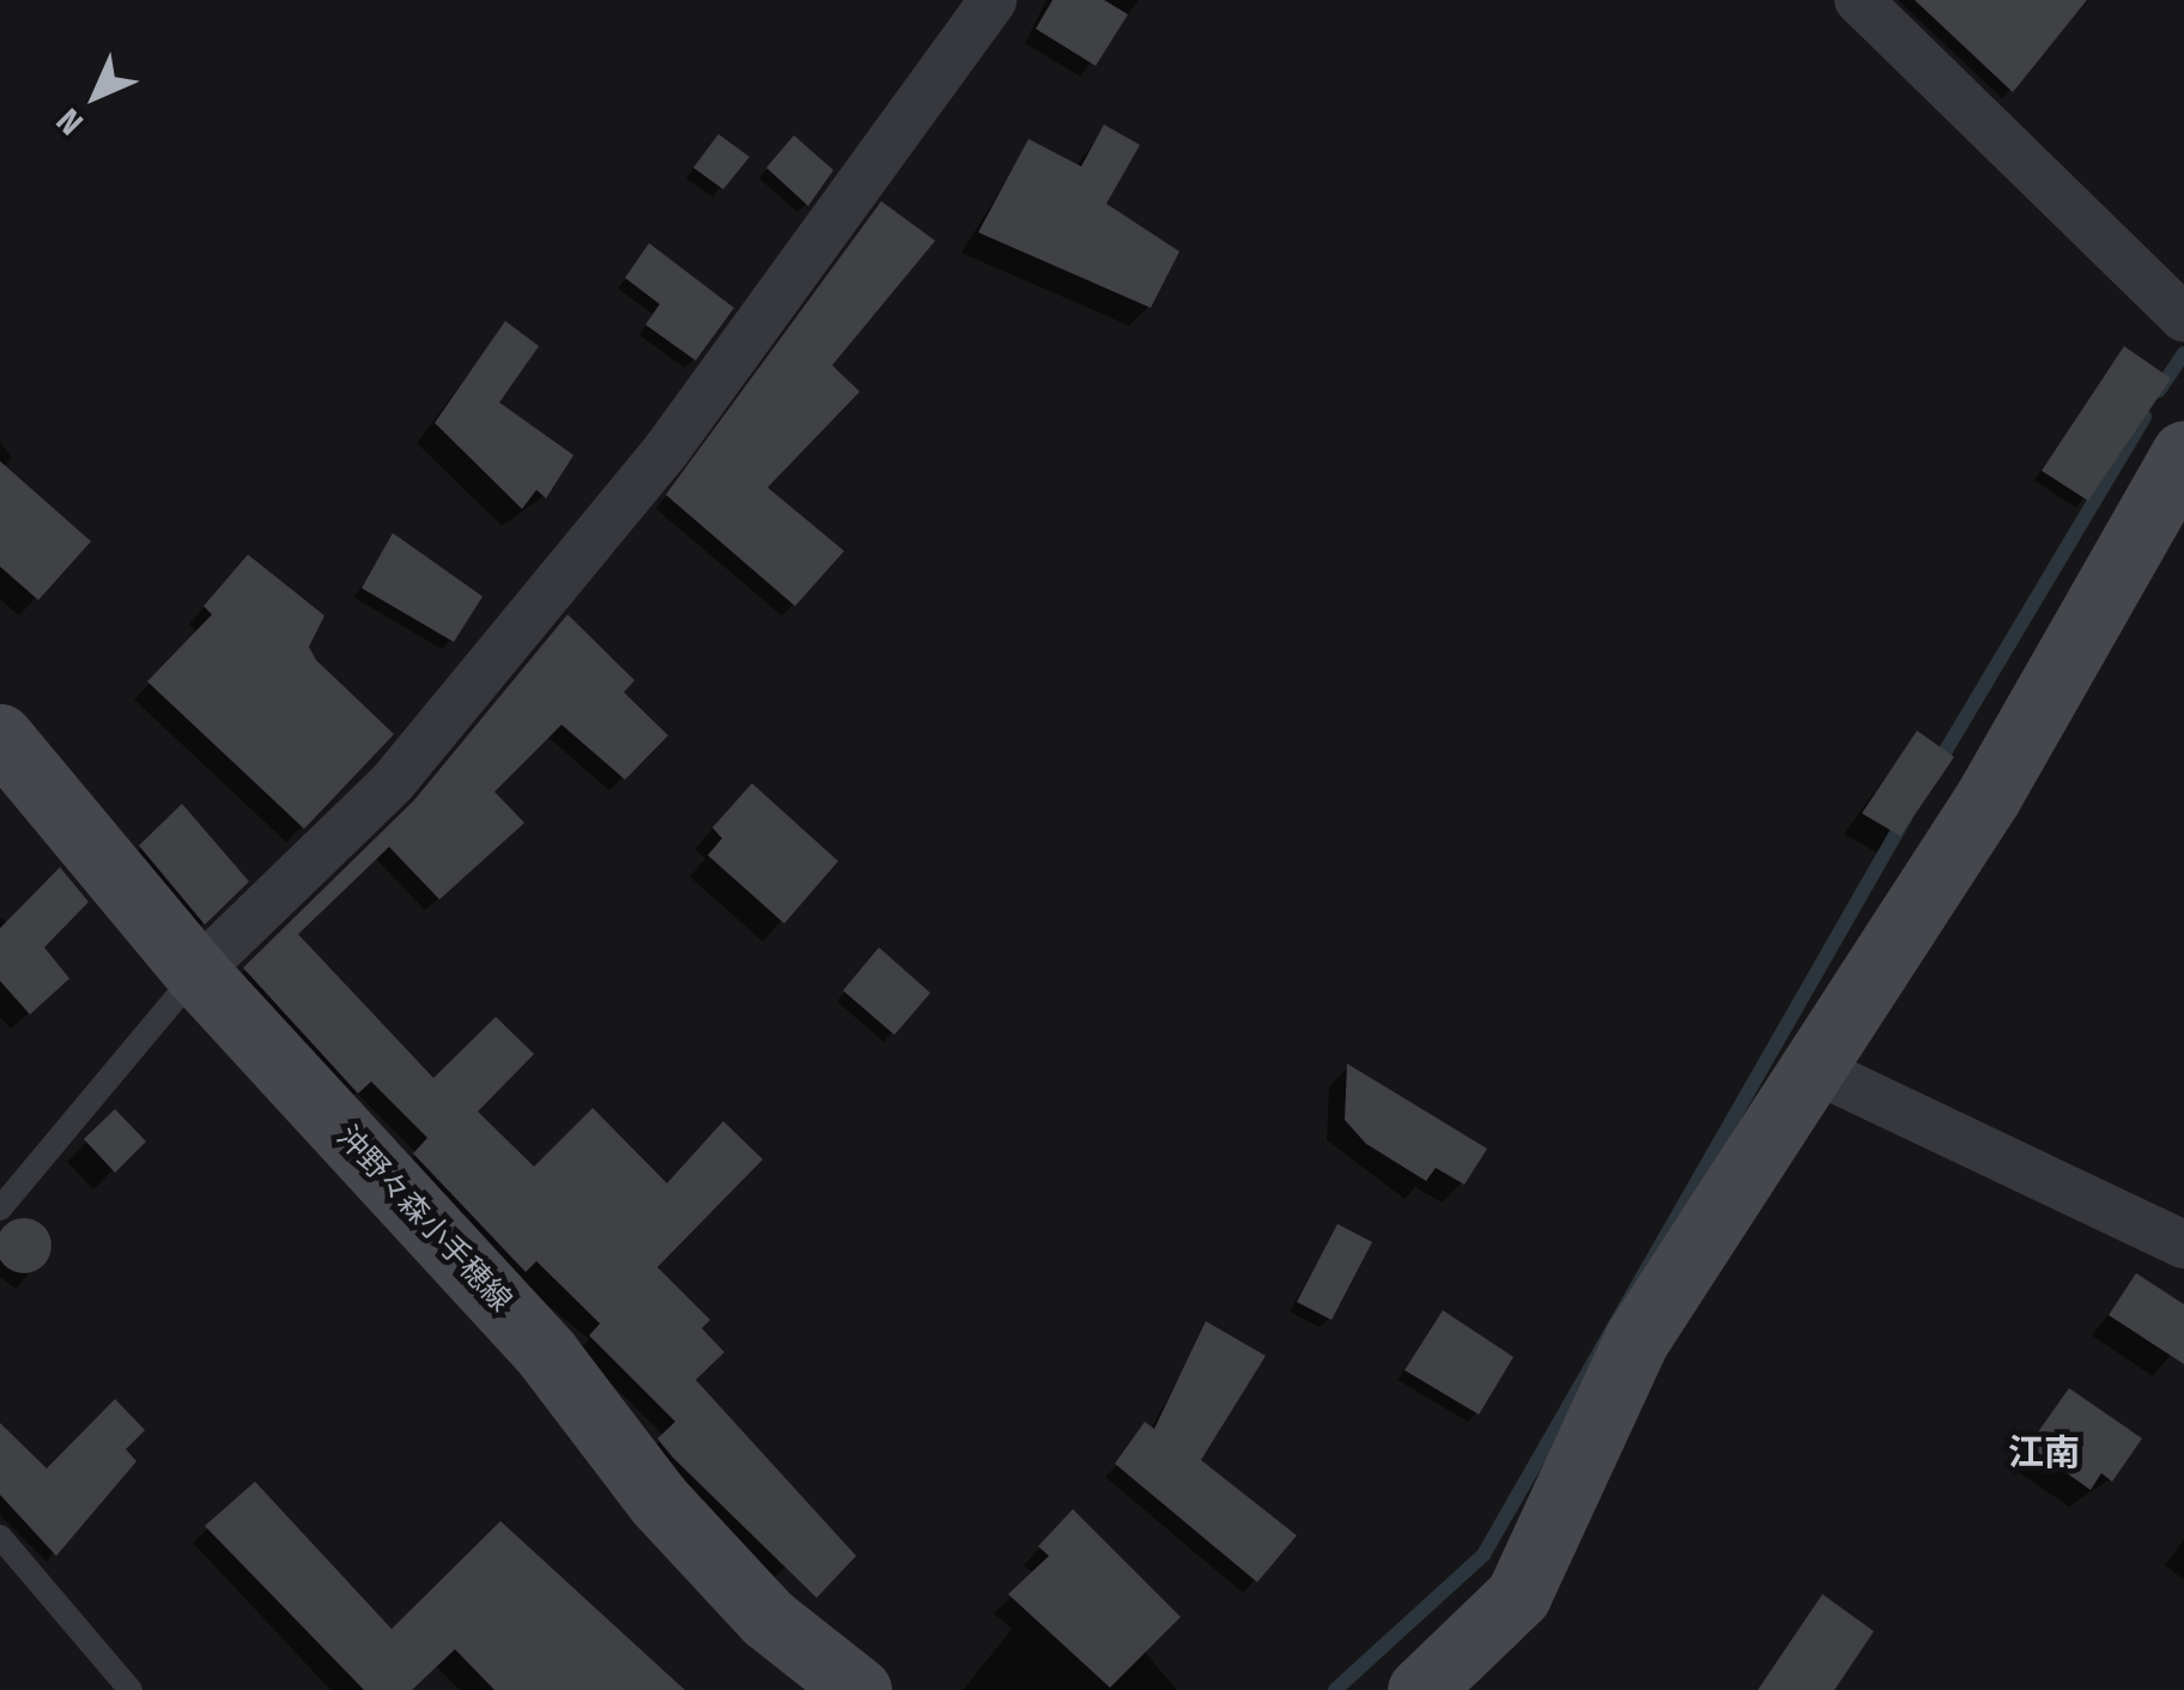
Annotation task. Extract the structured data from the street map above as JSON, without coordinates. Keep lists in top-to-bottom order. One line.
{"streets":{"street":["沖野々森小手穂線"]},"districts":["江南"],"north":"bottom left"}
